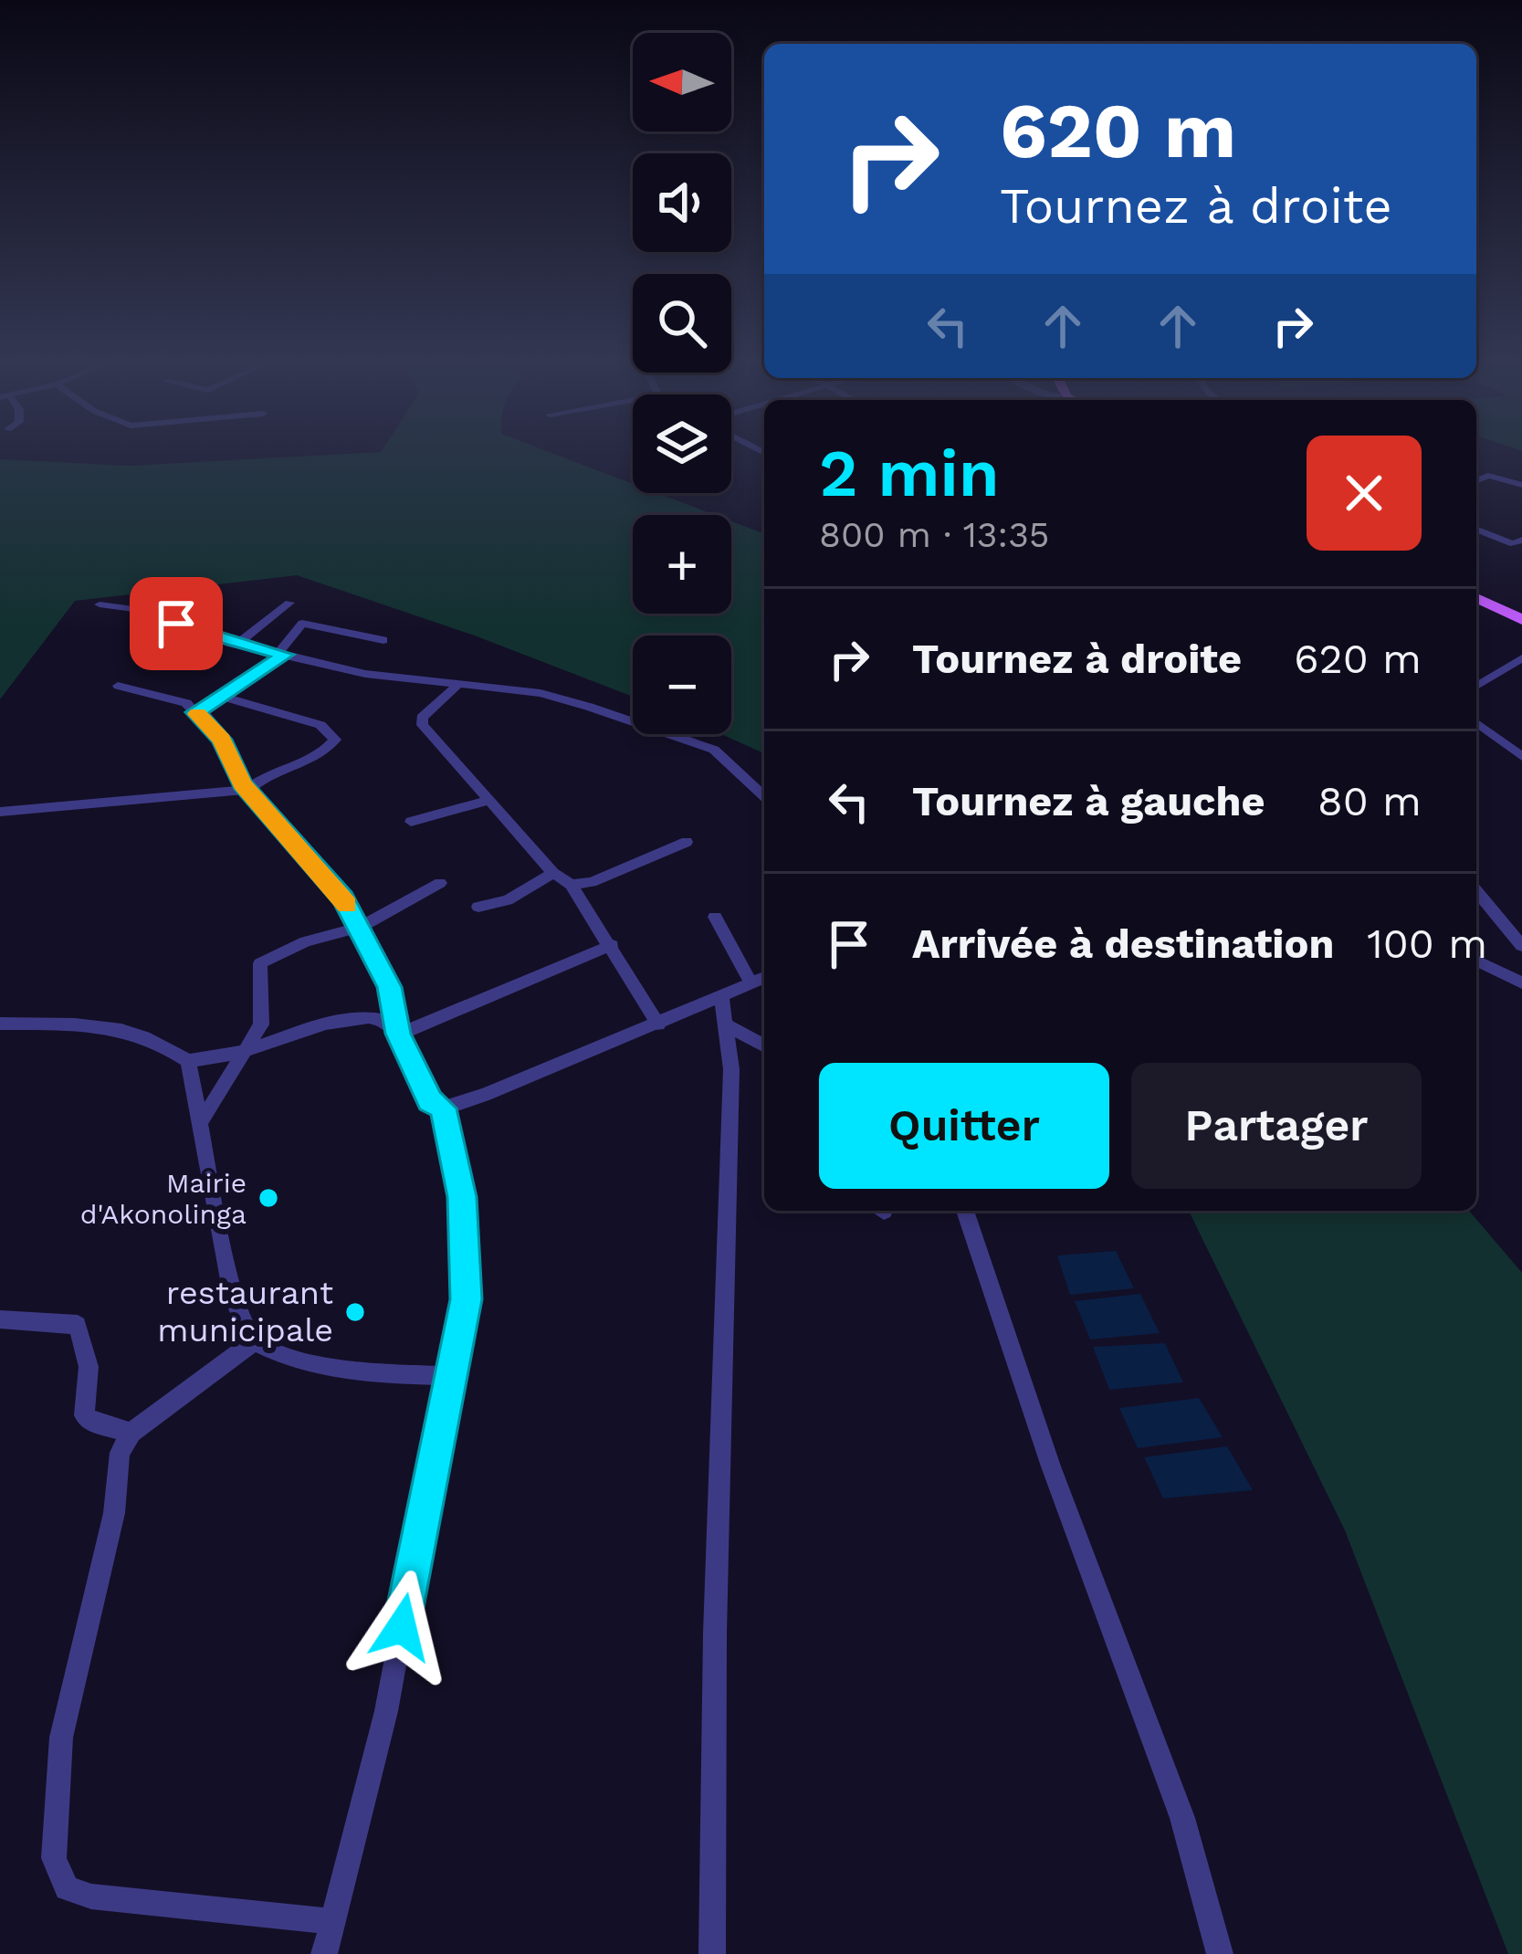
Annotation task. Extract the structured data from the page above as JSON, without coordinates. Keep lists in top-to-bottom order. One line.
{"places":["Mairie d'Akonolinga","restaurant municipale"],"north":"left","page":{"map_buttons":["+","−"],"turn":["620 m","Tournez à droite"],"heading":["2 min","800 m · 13:35"],"list":[{"name":"Tournez à droite","value":"620 m"},{"name":"Tournez à gauche","value":"80 m"},{"name":"Arrivée à destination","value":"100 m"}],"buttons":["Quitter","Partager"]}}
